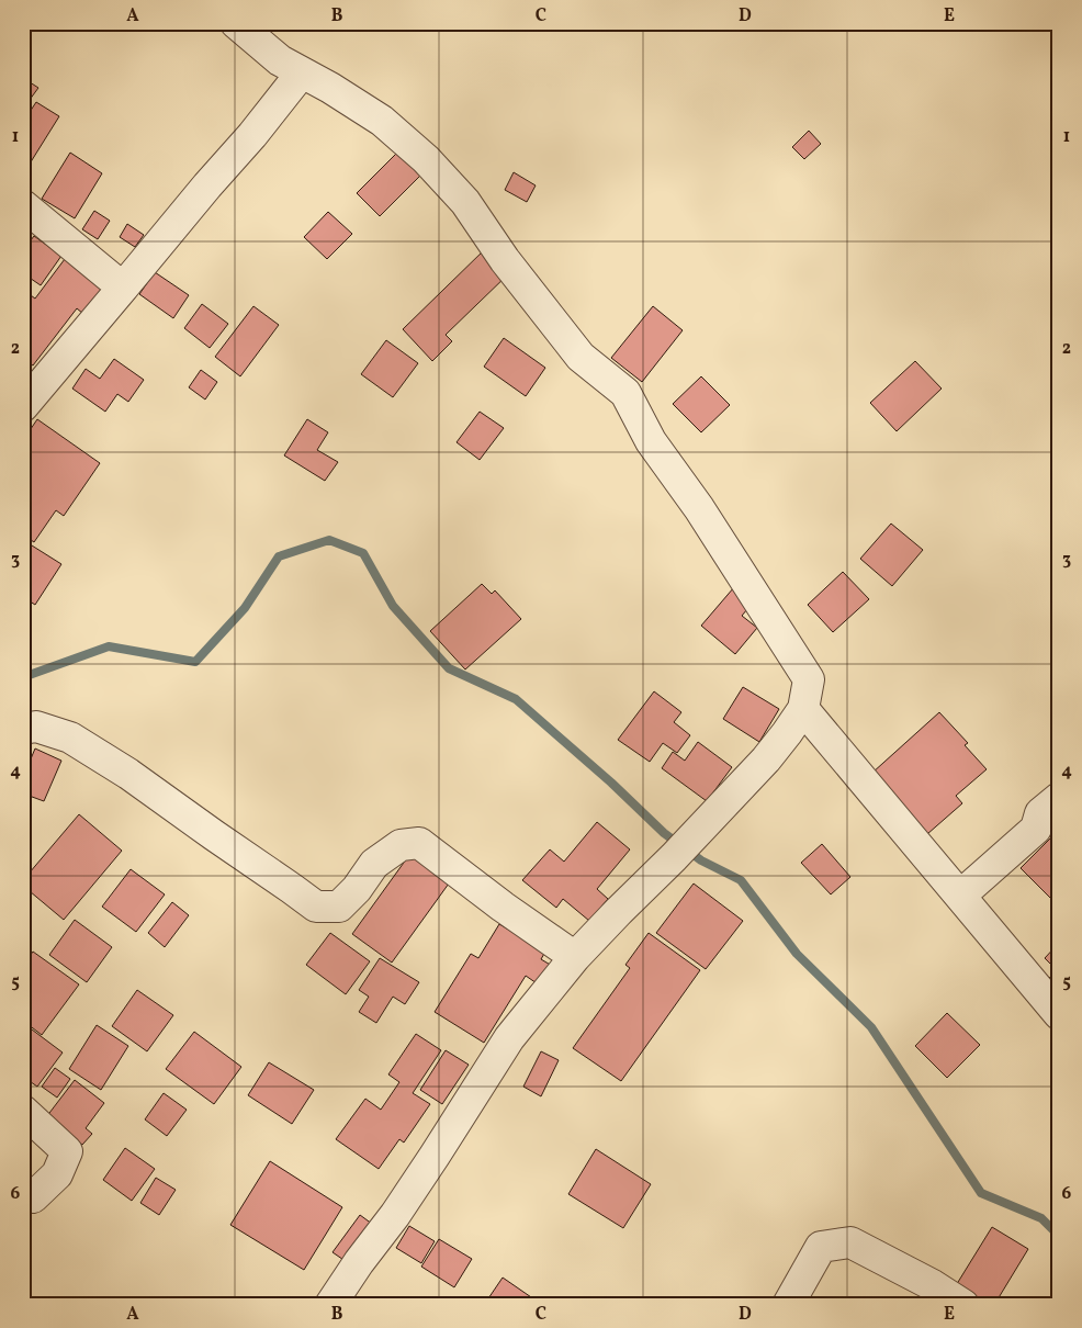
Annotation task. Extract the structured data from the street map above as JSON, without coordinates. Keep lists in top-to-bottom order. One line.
{"grid":{"columns":["A","B","C","D","E"],"rows":["1","2","3","4","5","6"]}}
